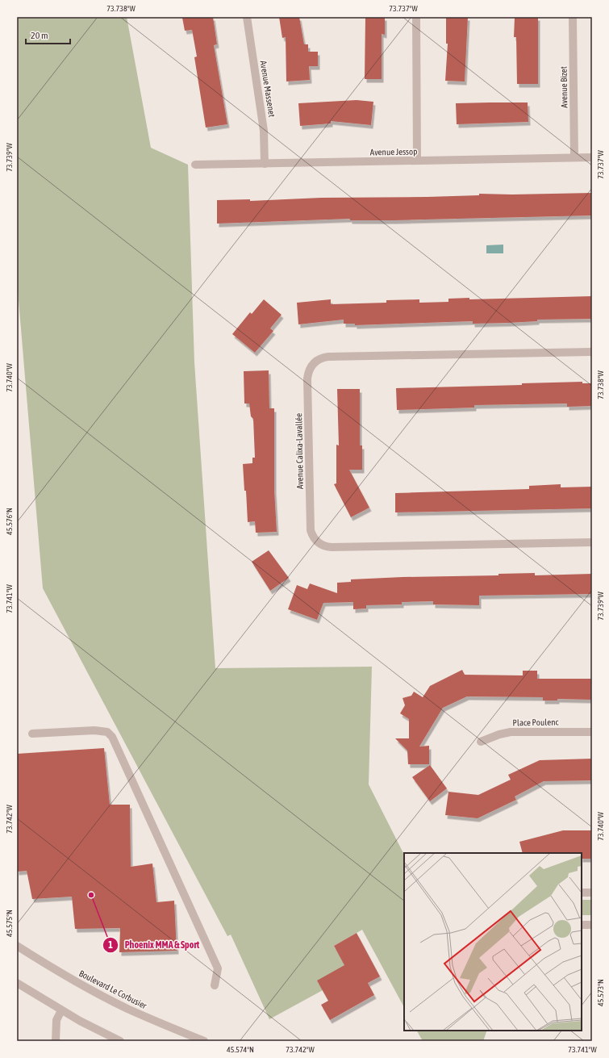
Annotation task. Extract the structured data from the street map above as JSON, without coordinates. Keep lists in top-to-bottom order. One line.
{"streets":{"street":["Avenue Bizet","Avenue Massenet","Avenue Jessop","Avenue Calixa-Lavallée","Place Poulenc","Boulevard Le Corbusier"]},"crossings":[["Avenue Bizet","Avenue Jessop"],["Avenue Massenet","Avenue Jessop"]],"places":["Phoenix MMA & Sport"],"scale_bar":"20 m","coordinates":["73.738°W","73.737°W","73.739°W","73.740°W","45.576°N","73.741°W","73.742°W","45.575°N","45.573°N","45.574°N"]}
